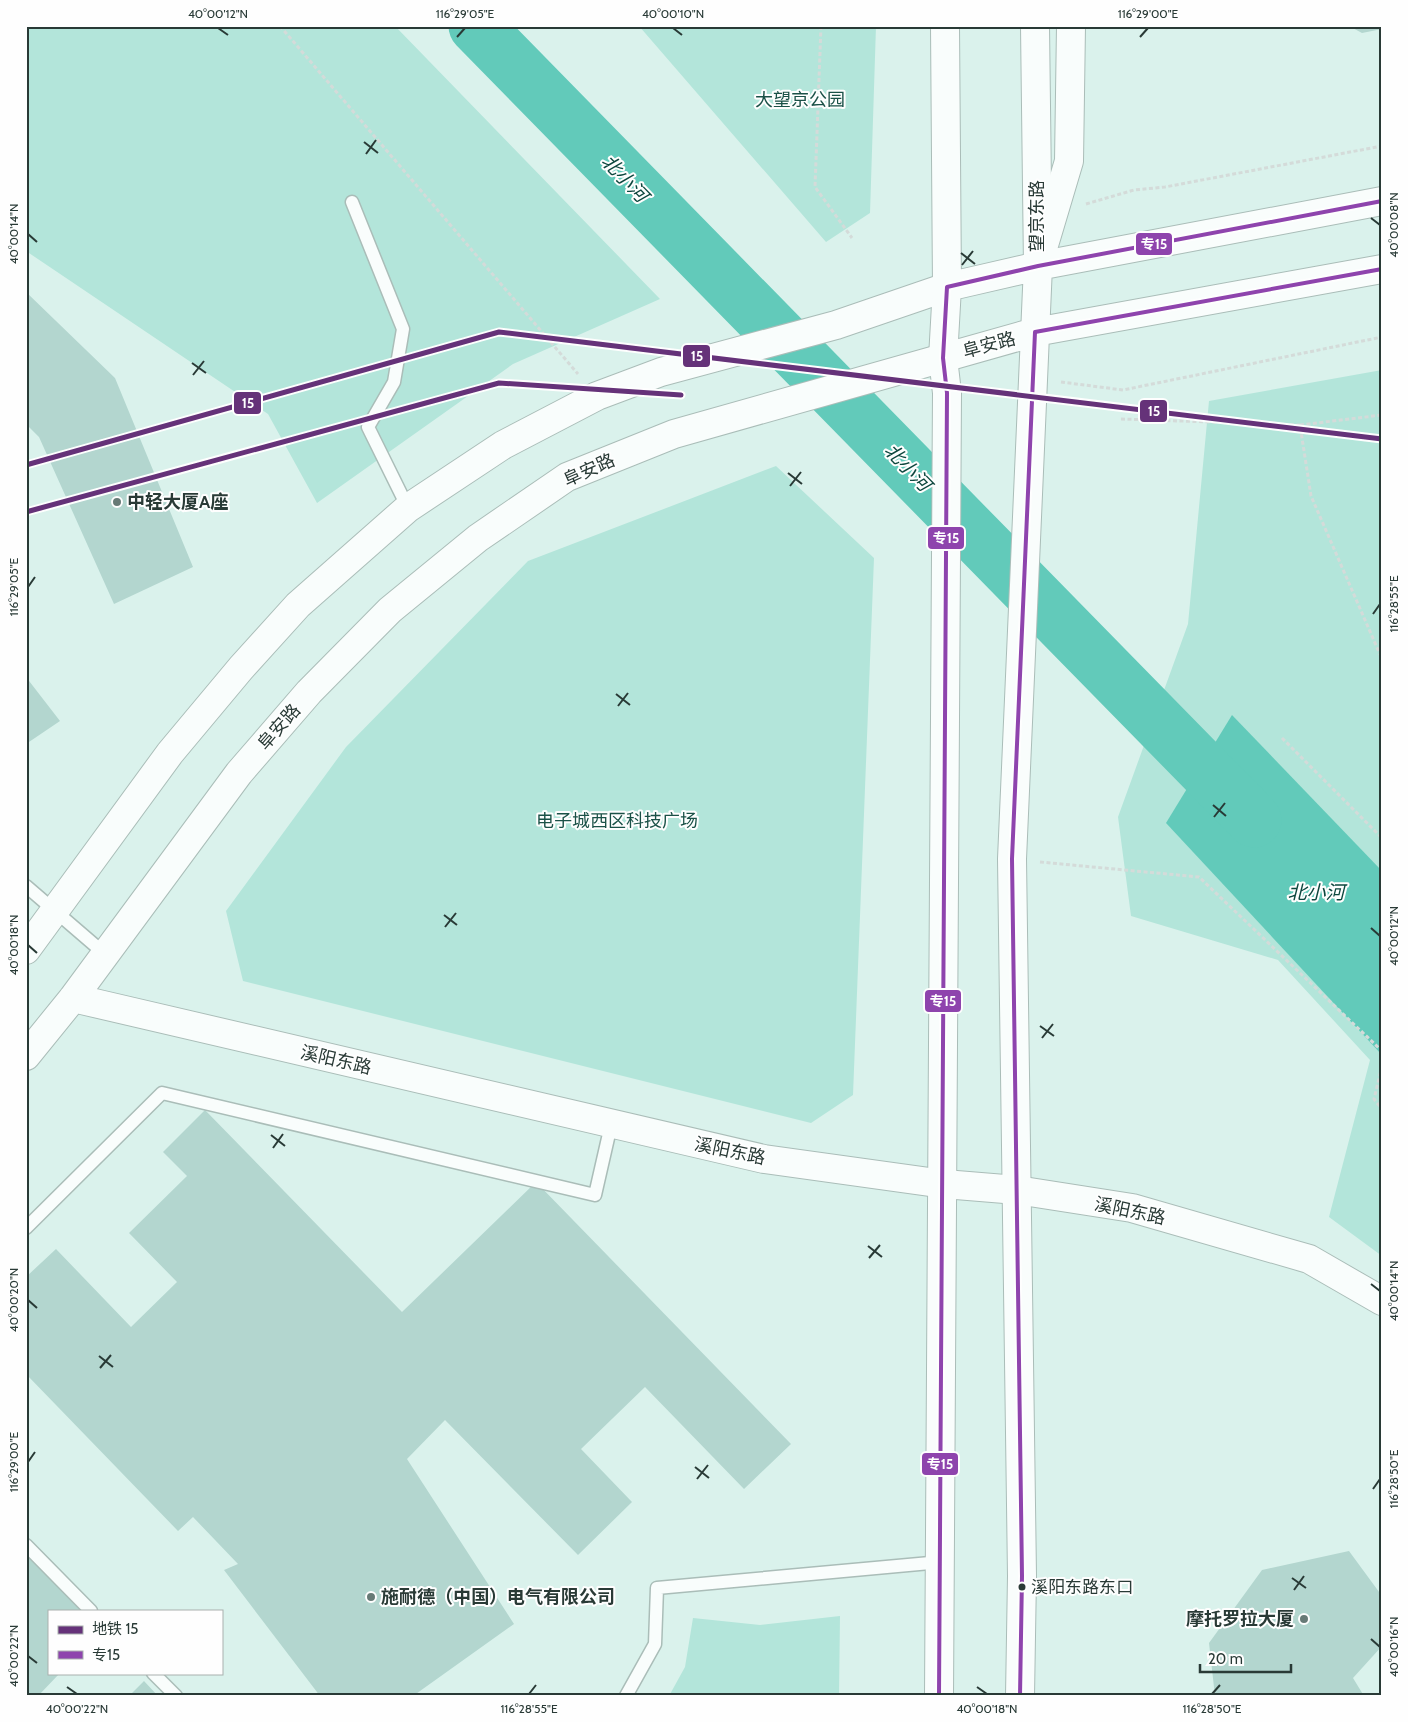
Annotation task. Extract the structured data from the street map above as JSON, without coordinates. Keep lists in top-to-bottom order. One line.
{"streets":{"main road":["望京东路","阜安路","溪阳东路"]},"crossings":[["望京东路","阜安路"],["望京东路","溪阳东路"],["阜安路","溪阳东路"]],"water":["北小河"],"parks":["大望京公园","电子城西区科技广场"],"places":["中轻大厦A座","溪阳东路东口","施耐德（中国）电气有限公司","摩托罗拉大厦"],"lines":["transit line 专15","metro line 15"],"legend":["地铁 15","专15"],"scale_bar":"20 m","coordinates":["40°00'12\"N","116°29'05\"E","40°00'10\"N","116°29'00\"E","40°00'08\"N","40°00'14\"N","116°28'55\"E","40°00'18\"N","40°00'20\"N","116°28'50\"E","40°00'16\"N","40°00'22\"N"]}
